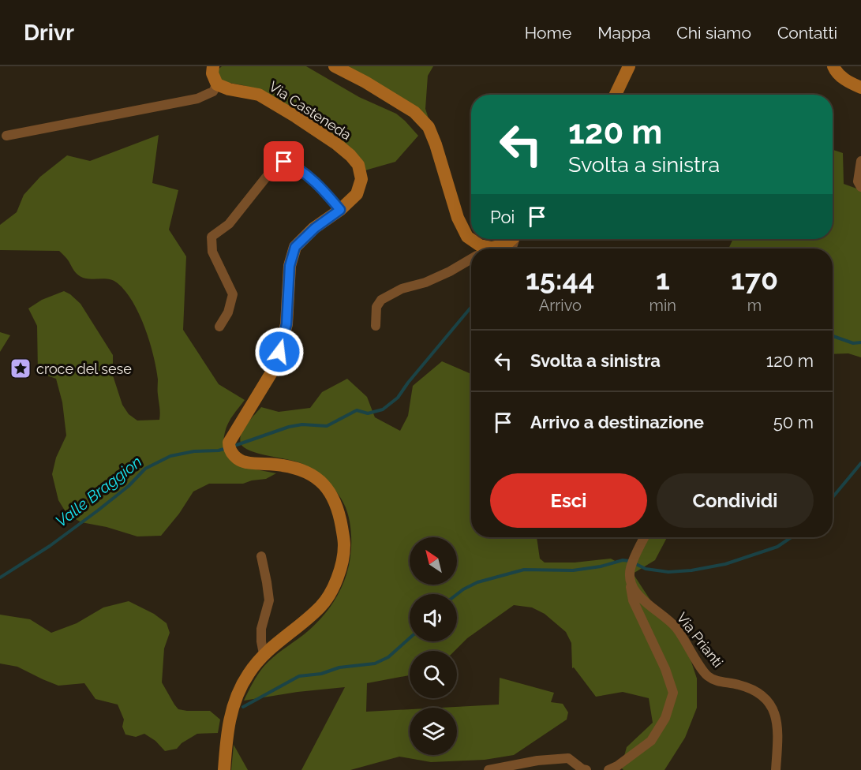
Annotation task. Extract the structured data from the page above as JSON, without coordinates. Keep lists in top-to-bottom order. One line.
{"streets":{"street":["Via Casteneda","Via Prianti"]},"water":["Valle Braggion"],"places":{"place":["croce del sese"]},"north":"top left","page":{"header":"Drivr","nav":["Home","Mappa","Chi siamo","Contatti"],"turn":["120 m","Svolta a sinistra"],"then":"Poi","eta":["15:44","Arrivo","1","min","170","m"],"list":[{"name":"Svolta a sinistra","value":"120 m"},{"name":"Arrivo a destinazione","value":"50 m"}],"buttons":["Esci","Condividi"]}}
